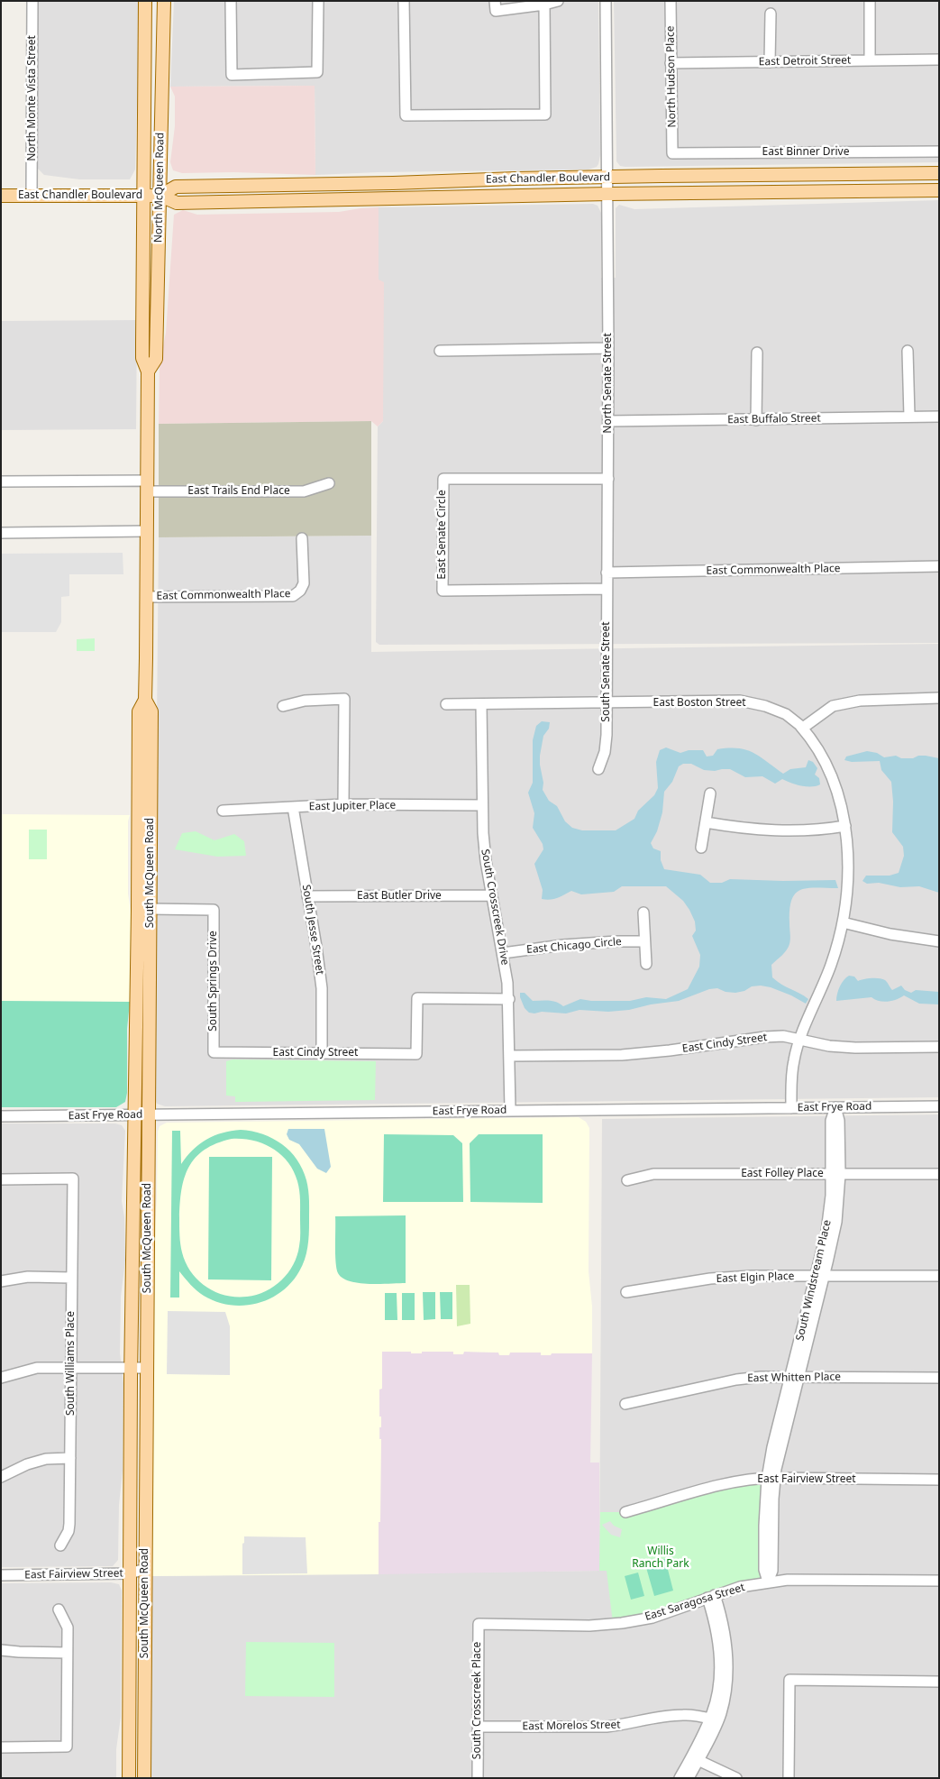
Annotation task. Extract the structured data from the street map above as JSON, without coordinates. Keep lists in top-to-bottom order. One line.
{"streets":{"main road":["East Chandler Boulevard","North McQueen Road","South McQueen Road"],"street":["East Detroit Street","North Hudson Place","North Monte Vista Street","East Binner Drive","North Senate Street","East Buffalo Street","East Trails End Place","East Senate Circle","East Commonwealth Place","South Senate Street","East Boston Street","East Jupiter Place","East Butler Drive","South Crosscreek Drive","South Jesse Street","East Chicago Circle","South Springs Drive","East Cindy Street","East Frye Road","East Folley Place","East Elgin Place","South Windstream Place","South Williams Place","East Whitten Place","East Fairview Street","East Saragosa Street","South Crosscreek Place","East Morelos Street"]},"crossings":[["East Detroit Street","North Hudson Place"],["North Hudson Place","East Binner Drive"],["North Monte Vista Street","East Chandler Boulevard"],["East Chandler Boulevard","North McQueen Road"],["East Chandler Boulevard","North Senate Street"],["North McQueen Road","East Trails End Place"],["North McQueen Road","South McQueen Road"],["North Senate Street","East Buffalo Street"],["North Senate Street","East Senate Circle"],["North Senate Street","East Commonwealth Place"],["North Senate Street","South Senate Street"],["East Trails End Place","South McQueen Road"],["East Senate Circle","South Senate Street"],["East Commonwealth Place","South Senate Street"],["East Commonwealth Place","South McQueen Road"],["South Senate Street","East Boston Street"],["East Boston Street","South Crosscreek Drive"],["East Jupiter Place","South Crosscreek Drive"],["East Jupiter Place","South Jesse Street"],["South McQueen Road","South Springs Drive"],["South McQueen Road","East Frye Road"],["South McQueen Road","East Fairview Street"],["East Butler Drive","South Crosscreek Drive"],["East Butler Drive","South Jesse Street"],["South Crosscreek Drive","East Chicago Circle"],["South Crosscreek Drive","East Cindy Street"],["South Crosscreek Drive","East Frye Road"],["South Jesse Street","East Cindy Street"],["South Springs Drive","East Cindy Street"],["East Frye Road","South Windstream Place"],["East Folley Place","South Windstream Place"],["East Elgin Place","South Windstream Place"],["South Windstream Place","East Whitten Place"],["South Windstream Place","East Fairview Street"],["South Windstream Place","East Saragosa Street"],["East Saragosa Street","South Crosscreek Place"],["South Crosscreek Place","East Morelos Street"]],"parks":["Willis Ranch Park"]}
